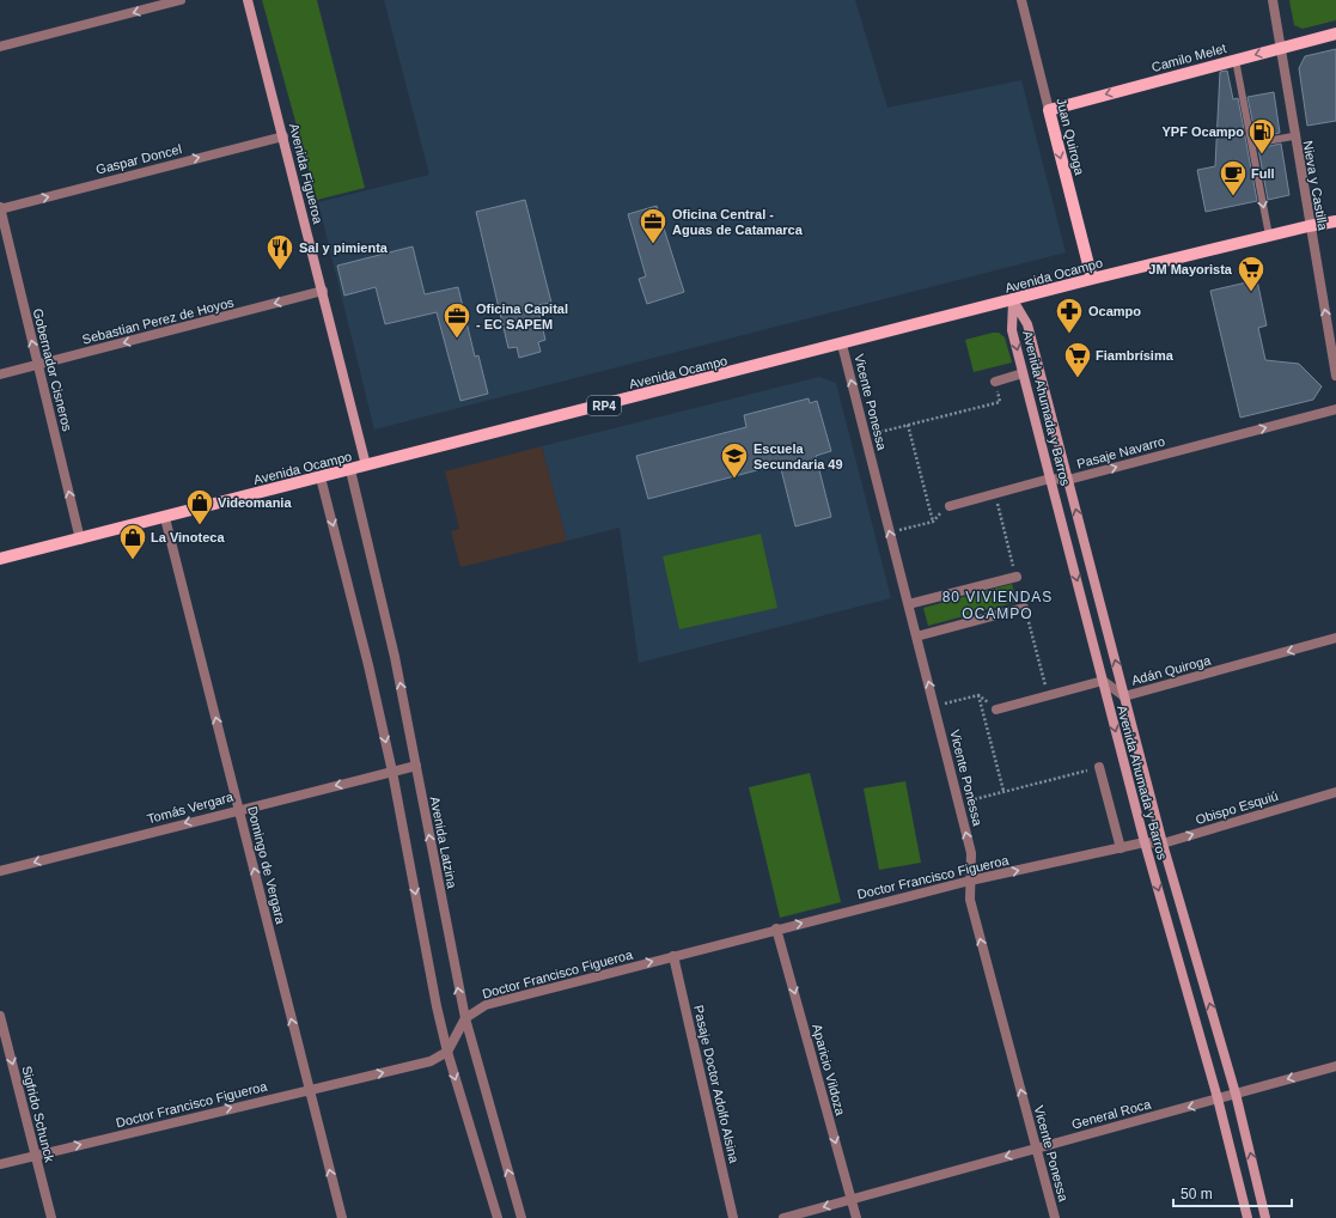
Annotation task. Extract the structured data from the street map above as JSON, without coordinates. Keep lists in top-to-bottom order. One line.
{"streets":{"main road":["Camilo Melet","Juan Quiroga","Avenida Figueroa","Avenida Ocampo","RP4","Avenida Ahumada y Barros"],"street":["Gaspar Doncel","Nieva y Castilla","Sebastian Perez de Hoyos","Gobernador Cisneros","Vicente Ponessa","Pasaje Navarro","Adán Quiroga","Tomás Vergara","Obispo Esquiú","Avenida Latzina","Domingo de Vergara","Doctor Francisco Figueroa","Aparicio Vildoza","Pasaje Doctor Adolfo Alsina","Sigfrido Schunck","General Roca"]},"crossings":[["Camilo Melet","Juan Quiroga"],["Camilo Melet","Nieva y Castilla"],["Juan Quiroga","Avenida Ocampo"],["Gaspar Doncel","Avenida Figueroa"],["Gaspar Doncel","Gobernador Cisneros"],["Avenida Figueroa","Avenida Ocampo"],["Avenida Figueroa","Sebastian Perez de Hoyos"],["Nieva y Castilla","Avenida Ocampo"],["Avenida Ocampo","Gobernador Cisneros"],["Avenida Ocampo","Vicente Ponessa"],["Avenida Ocampo","Avenida Ahumada y Barros"],["Avenida Ocampo","Avenida Latzina"],["Avenida Ocampo","Domingo de Vergara"],["Sebastian Perez de Hoyos","Gobernador Cisneros"],["Vicente Ponessa","Doctor Francisco Figueroa"],["Vicente Ponessa","General Roca"],["Avenida Ahumada y Barros","Pasaje Navarro"],["Avenida Ahumada y Barros","Adán Quiroga"],["Avenida Ahumada y Barros","Obispo Esquiú"],["Avenida Ahumada y Barros","Doctor Francisco Figueroa"],["Avenida Ahumada y Barros","General Roca"],["Tomás Vergara","Avenida Latzina"],["Tomás Vergara","Domingo de Vergara"],["Obispo Esquiú","Doctor Francisco Figueroa"],["Avenida Latzina","Doctor Francisco Figueroa"],["Domingo de Vergara","Doctor Francisco Figueroa"],["Doctor Francisco Figueroa","Aparicio Vildoza"],["Doctor Francisco Figueroa","Pasaje Doctor Adolfo Alsina"],["Doctor Francisco Figueroa","Sigfrido Schunck"],["Aparicio Vildoza","General Roca"]],"one_way":["Camilo Melet","Juan Quiroga","Gaspar Doncel","Nieva y Castilla","Sebastian Perez de Hoyos","Gobernador Cisneros","Vicente Ponessa","Pasaje Navarro","Adán Quiroga","Tomás Vergara","Obispo Esquiú","Domingo de Vergara","Doctor Francisco Figueroa","Aparicio Vildoza","Sigfrido Schunck","General Roca"],"districts":["80 VIVIENDAS OCAMPO"],"places":{"fuel station":["YPF Ocampo"],"cafe":["Full"],"office":["Oficina Central - Aguas de Catamarca","Oficina Capital - EC SAPEM"],"restaurant":["Sal y pimienta"],"supermarket":["JM Mayorista","Fiambrísima"],"pharmacy":["Ocampo"],"school or university":["Escuela Secundaria 49"],"shop":["Videomania","La Vinoteca"]},"scale_bar":"50 m"}
